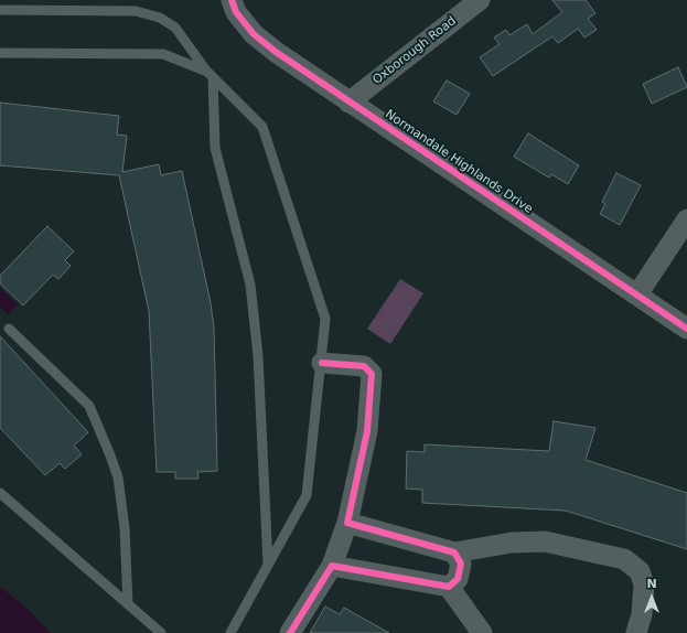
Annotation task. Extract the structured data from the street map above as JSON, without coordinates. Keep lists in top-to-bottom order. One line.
{"streets":{"street":["Oxborough Road","Normandale Highlands Drive"]},"crossings":[["Oxborough Road","Normandale Highlands Drive"]],"north":"top"}
